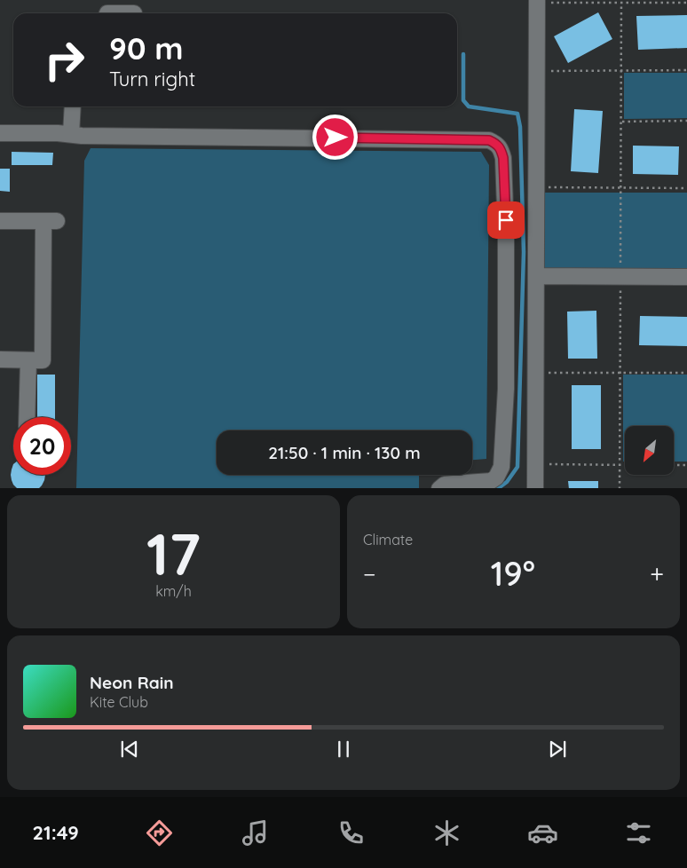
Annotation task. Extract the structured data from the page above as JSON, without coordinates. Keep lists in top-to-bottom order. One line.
{"north":"bottom left","page":{"turn":["90 m","Turn right"],"limit":"20","trip":"21:50 · 1 min · 130 m","tile":[["17","km/h"],"Climate"],"heat":["−","19°","+"],"song":["Neon Rain","Kite Club"],"tabs":"21:49"}}
